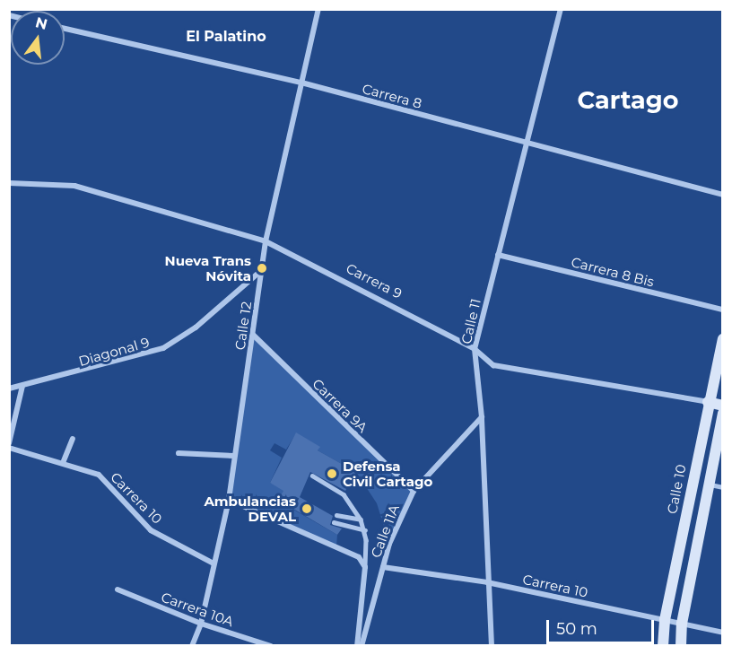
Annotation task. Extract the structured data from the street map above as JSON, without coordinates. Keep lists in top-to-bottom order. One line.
{"streets":{"main road":["Carrera 9","Calle 10"],"street":["Carrera 8","Carrera 8 Bis","Calle 11","Calle 12","Diagonal 9","Carrera 9A","Carrera 10","Calle 11A","Carrera 10A"]},"crossings":[["Carrera 8","Calle 11"],["Carrera 8","Calle 12"],["Carrera 8 Bis","Calle 11"],["Carrera 9","Calle 11"],["Carrera 9","Calle 12"],["Carrera 9","Calle 10"],["Calle 11","Carrera 10"],["Calle 11","Calle 11A"],["Calle 12","Diagonal 9"],["Calle 12","Carrera 9A"],["Calle 12","Carrera 10"],["Calle 12","Calle 11A"],["Calle 12","Carrera 10A"],["Carrera 9A","Calle 11A"],["Calle 10","Carrera 10"],["Carrera 10","Calle 11A"]],"districts":["El Palatino","Cartago"],"places":["Nueva Trans Nóvita","Defensa Civil Cartago","Ambulancias DEVAL"],"scale_bar":"50 m","north":"top"}
